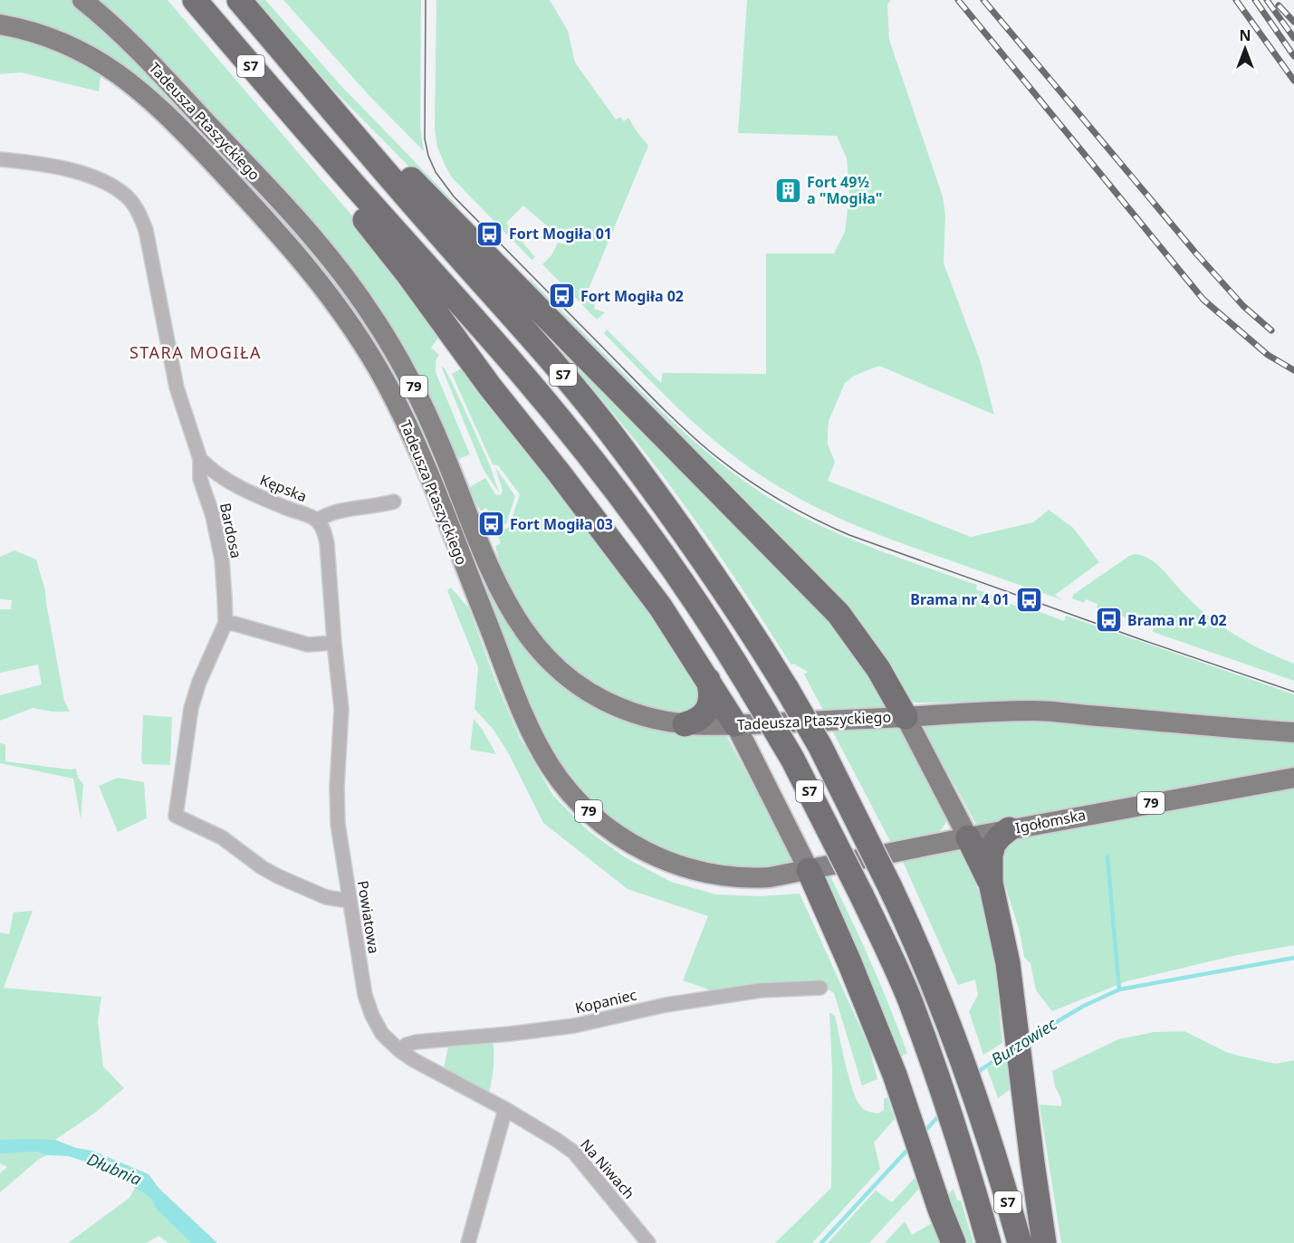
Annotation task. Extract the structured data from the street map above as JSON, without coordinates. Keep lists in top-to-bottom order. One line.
{"streets":{"highway":["S7"],"main road":["Tadeusza Ptaszyckiego","79","Igołomska"],"street":["Kępska","Bardosa","Powiatowa","Kopaniec","Na Niwach"]},"crossings":[["Tadeusza Ptaszyckiego","79"],["Tadeusza Ptaszyckiego","Igołomska"],["Kępska","Bardosa"],["Kępska","Powiatowa"],["Bardosa","Powiatowa"],["Powiatowa","Kopaniec"],["Powiatowa","Na Niwach"]],"districts":["STARA MOGIŁA"],"water":["Burzowiec","Dłubnia"],"places":{"building":["Fort 49½ a \"Mogiła\""],"bus stop":["Fort Mogiła 01","Fort Mogiła 02","Fort Mogiła 03","Brama nr 4 01","Brama nr 4 02"]},"north":"top"}
